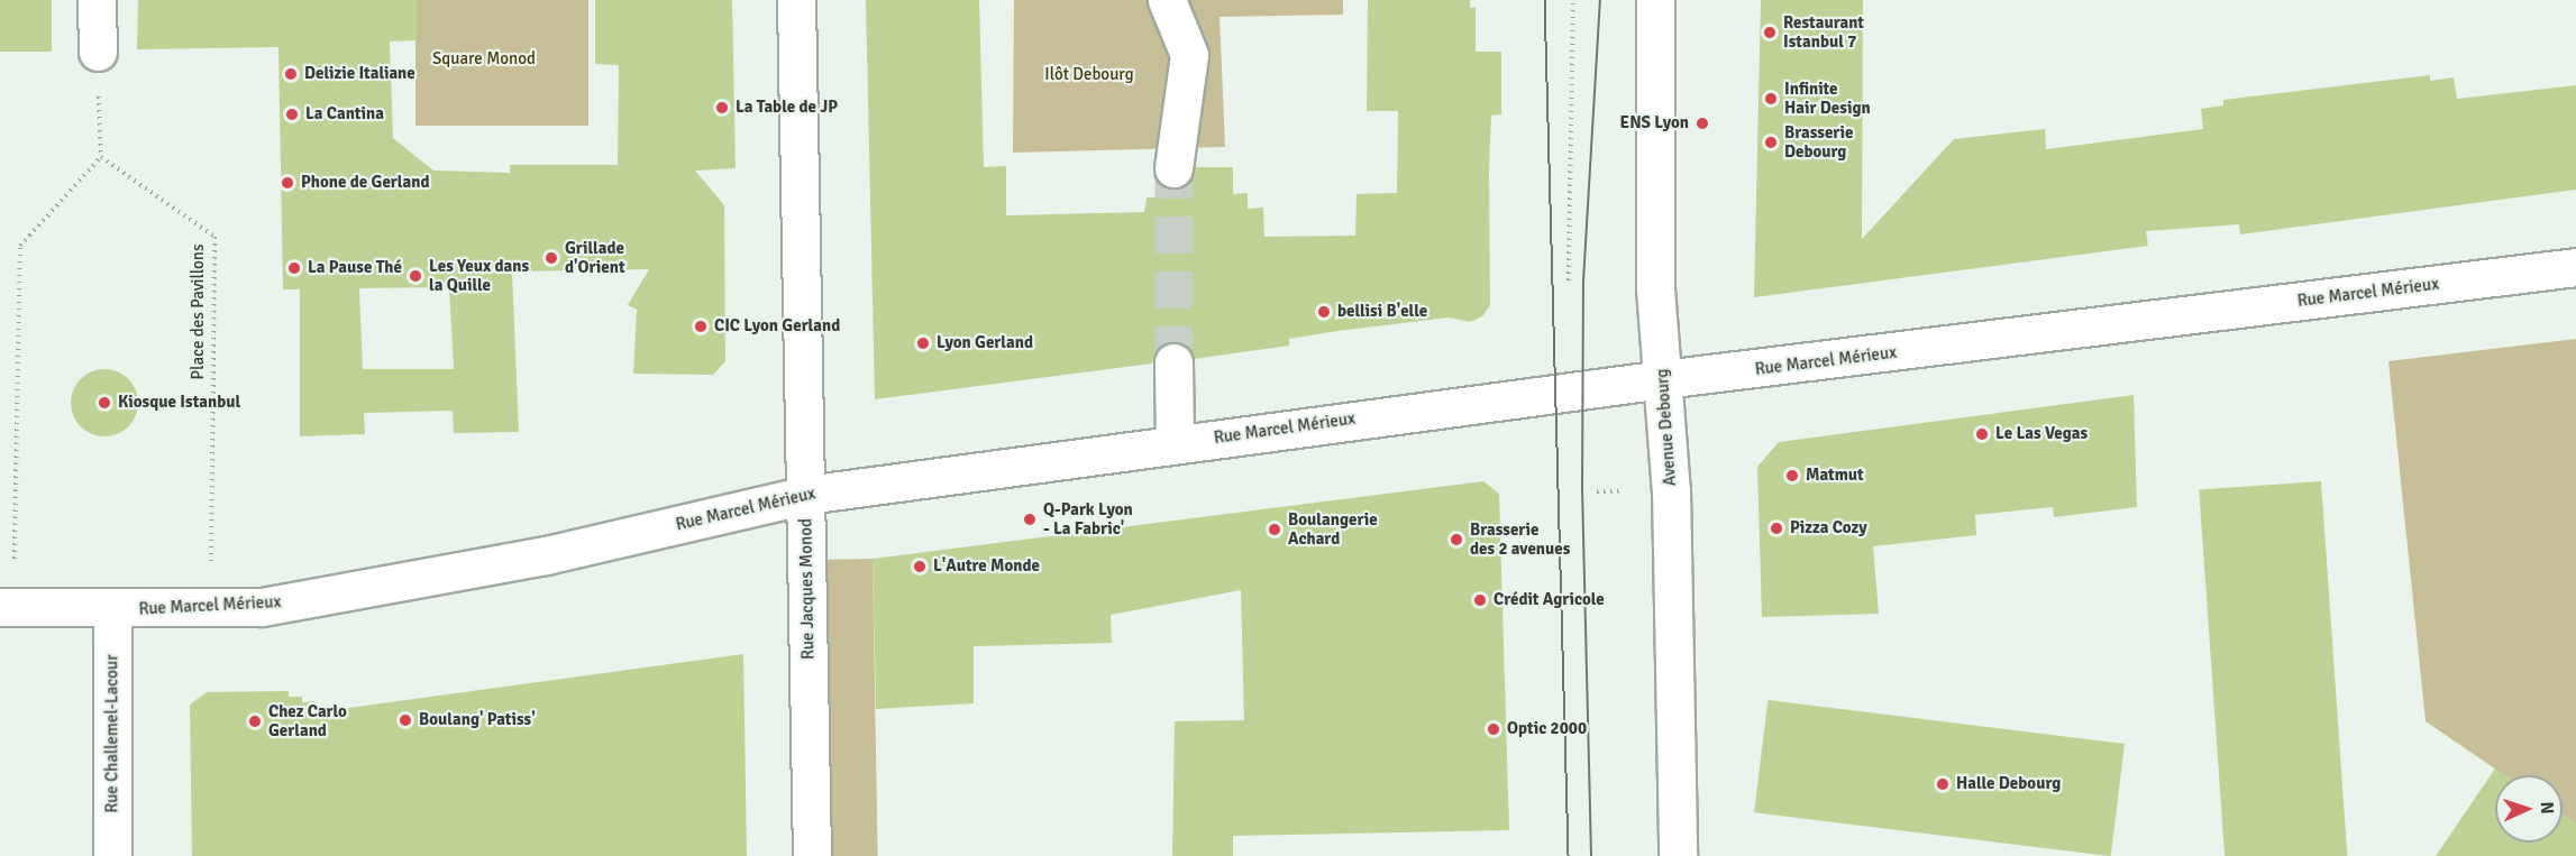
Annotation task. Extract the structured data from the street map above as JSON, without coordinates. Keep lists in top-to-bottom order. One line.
{"streets":{"street":["Rue Marcel Mérieux","Avenue Debourg","Rue Jacques Monod","Rue Challemel-Lacour"],"path":["Place des Pavillons"]},"crossings":[["Rue Marcel Mérieux","Place des Pavillons"],["Rue Marcel Mérieux","Avenue Debourg"],["Rue Marcel Mérieux","Rue Jacques Monod"],["Rue Marcel Mérieux","Rue Challemel-Lacour"]],"parks":["Square Monod","Ilôt Debourg"],"places":["Restaurant Istanbul 7","Delizie Italiane","Infinite Hair Design","La Table de JP","La Cantina","ENS Lyon","Brasserie Debourg","Phone de Gerland","Grillade d'Orient","La Pause Thé","Les Yeux dans la Quille","bellisi B'elle","CIC Lyon Gerland","Lyon Gerland","Kiosque Istanbul","Le Las Vegas","Matmut","Q-Park Lyon - La Fabric'","Pizza Cozy","Boulangerie Achard","Brasserie des 2 avenues","L'Autre Monde","Crédit Agricole","Boulang' Patiss'","Chez Carlo Gerland","Optic 2000","Halle Debourg"],"north":"right"}
